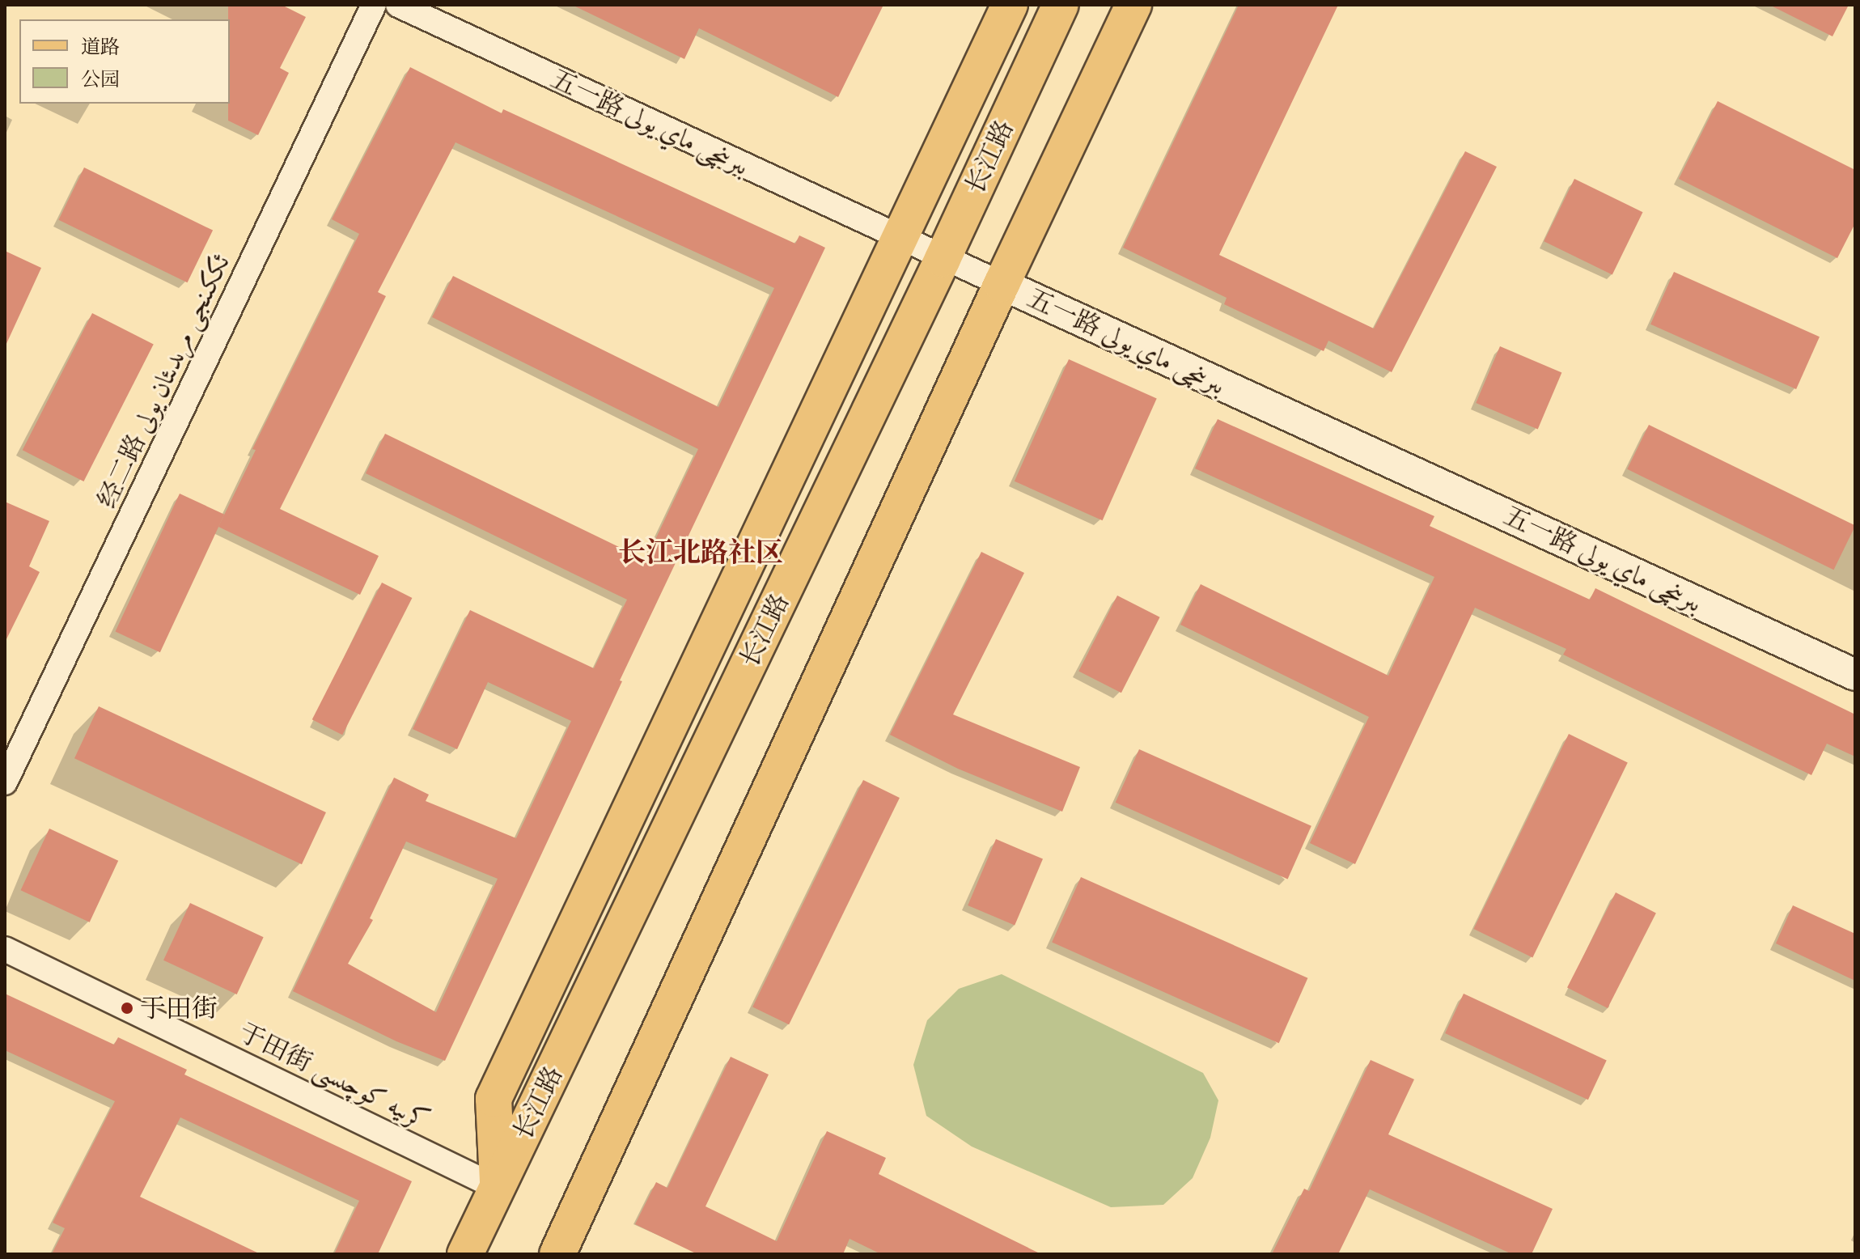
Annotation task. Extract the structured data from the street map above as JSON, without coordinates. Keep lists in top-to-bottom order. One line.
{"streets":{"main road":["长江路"],"street":["五一路 بىرىنچى ماي يولى","经二路 ئككىنجى مرىدىئان يولى","于田街 كرىيە كوچىسى"]},"crossings":[["五一路 بىرىنچى ماي يولى","长江路"],["长江路","于田街 كرىيە كوچىسى"]],"districts":["长江北路社区"],"places":["于田街"],"legend":["道路","公园"]}
